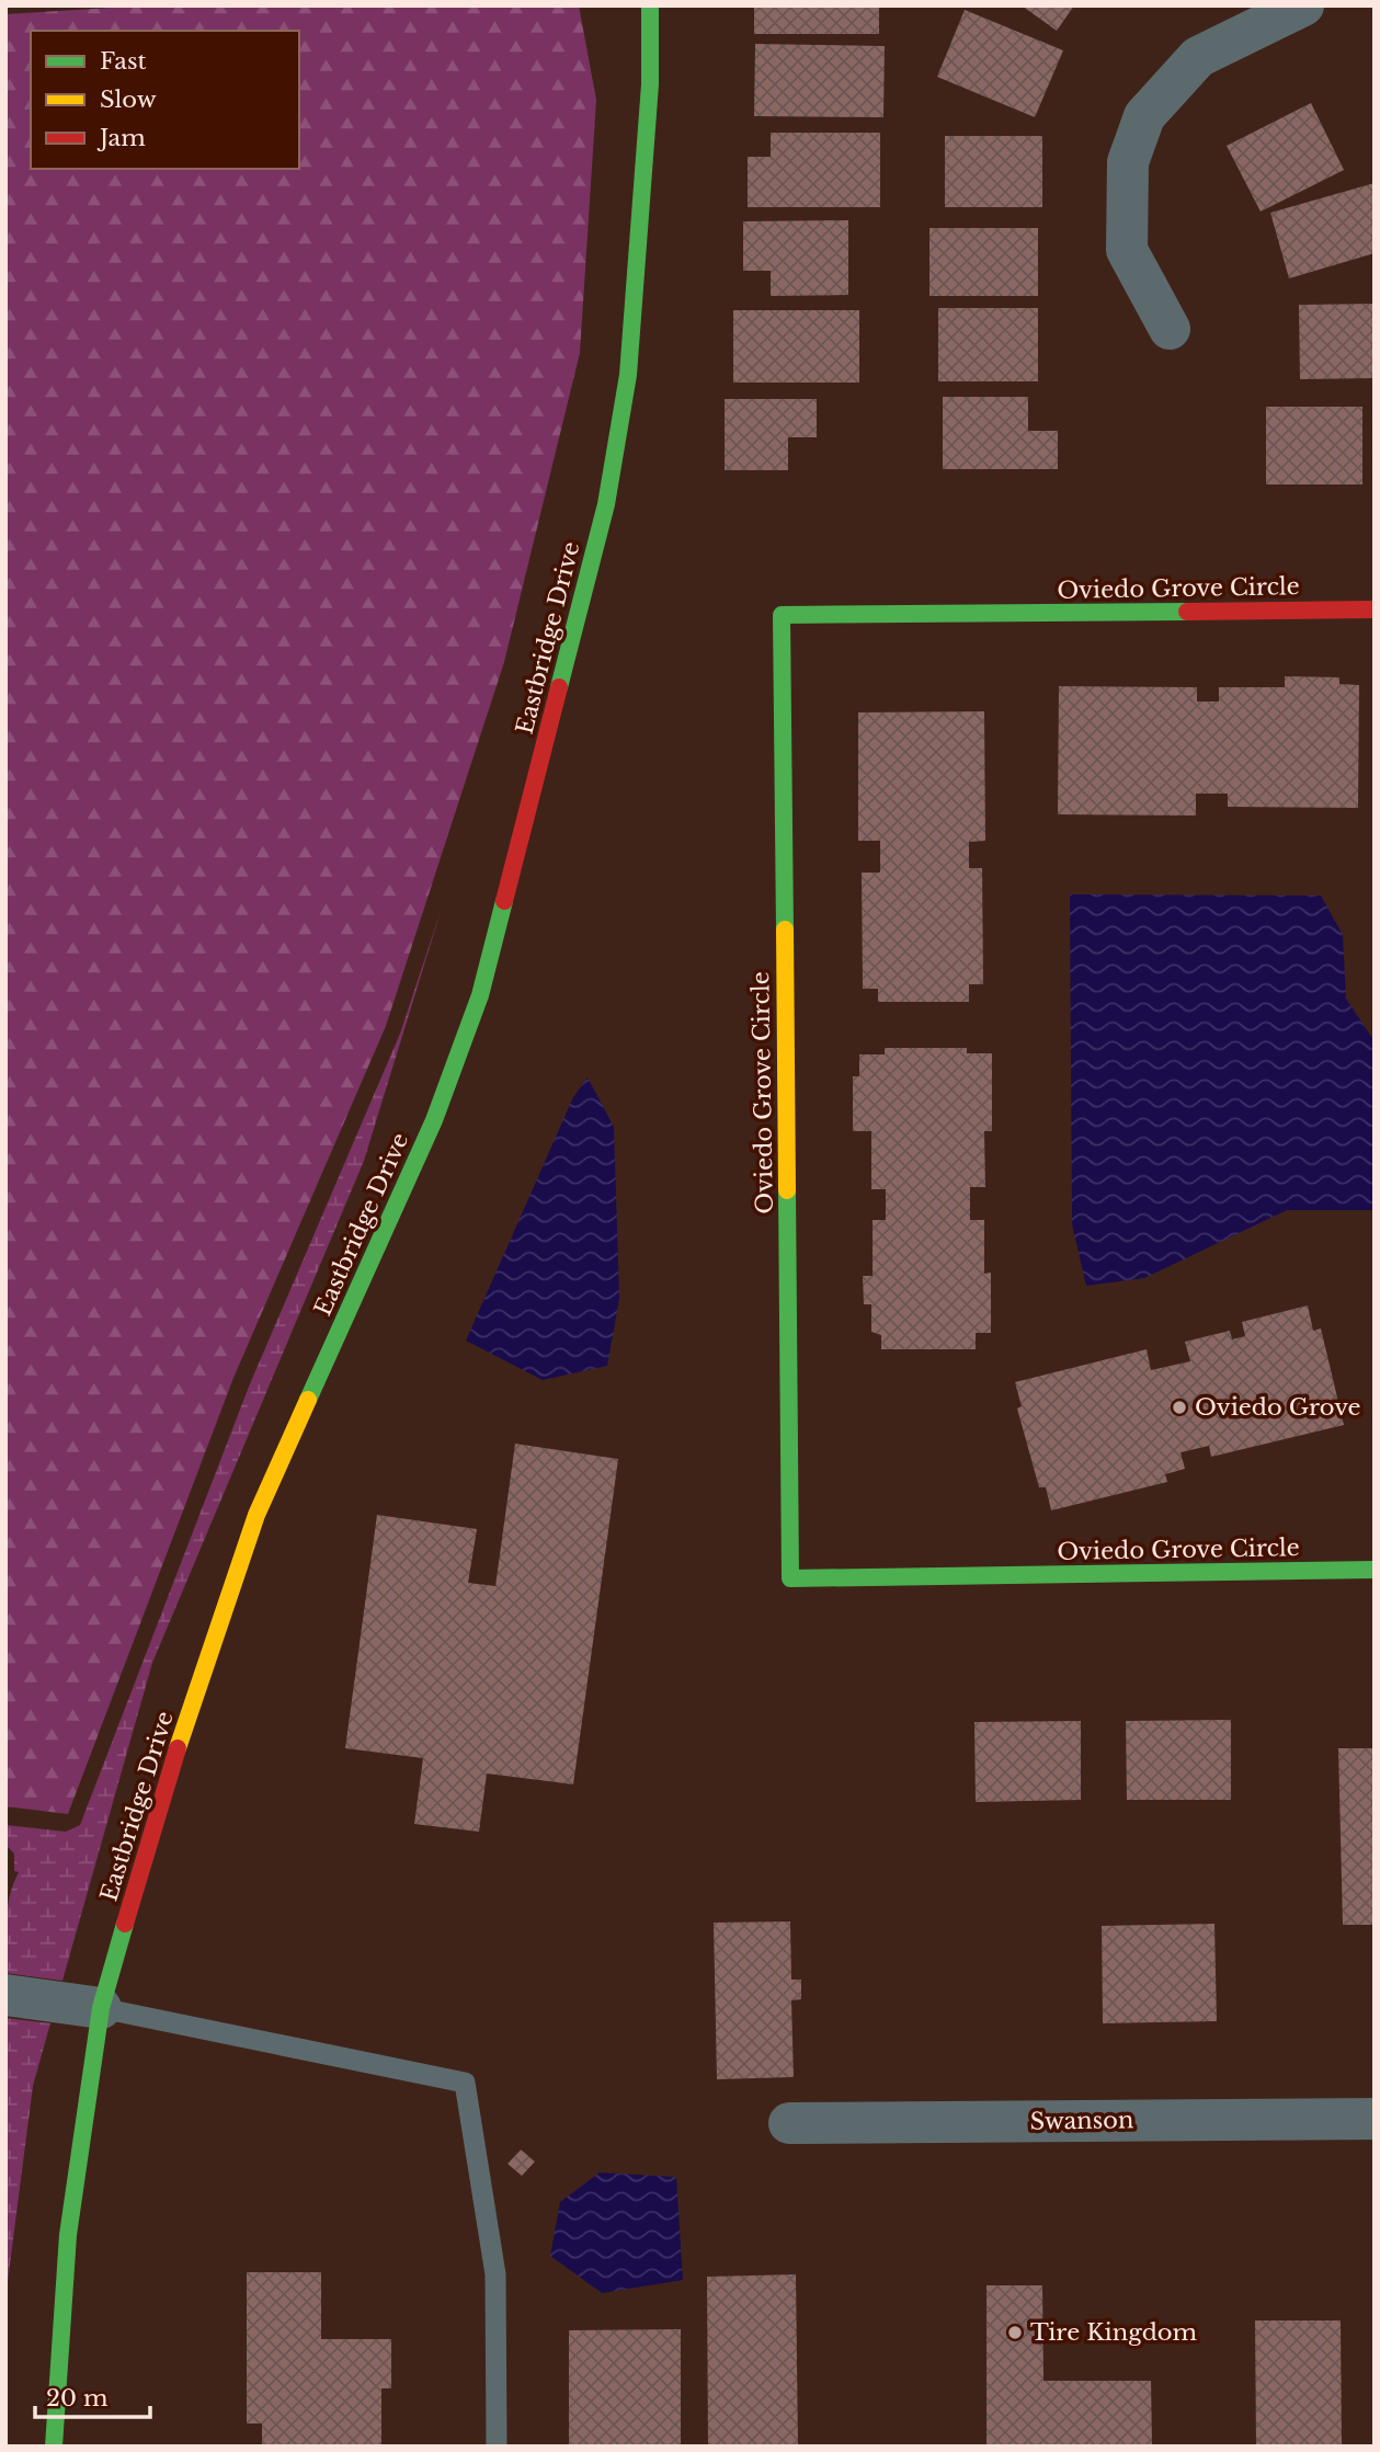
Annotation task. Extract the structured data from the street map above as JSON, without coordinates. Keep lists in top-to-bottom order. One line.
{"streets":{"street":["Oviedo Grove Circle","Eastbridge Drive","Swanson"]},"places":["Oviedo Grove","Tire Kingdom"],"legend":["Fast","Slow","Jam"],"scale_bar":"20 m"}
